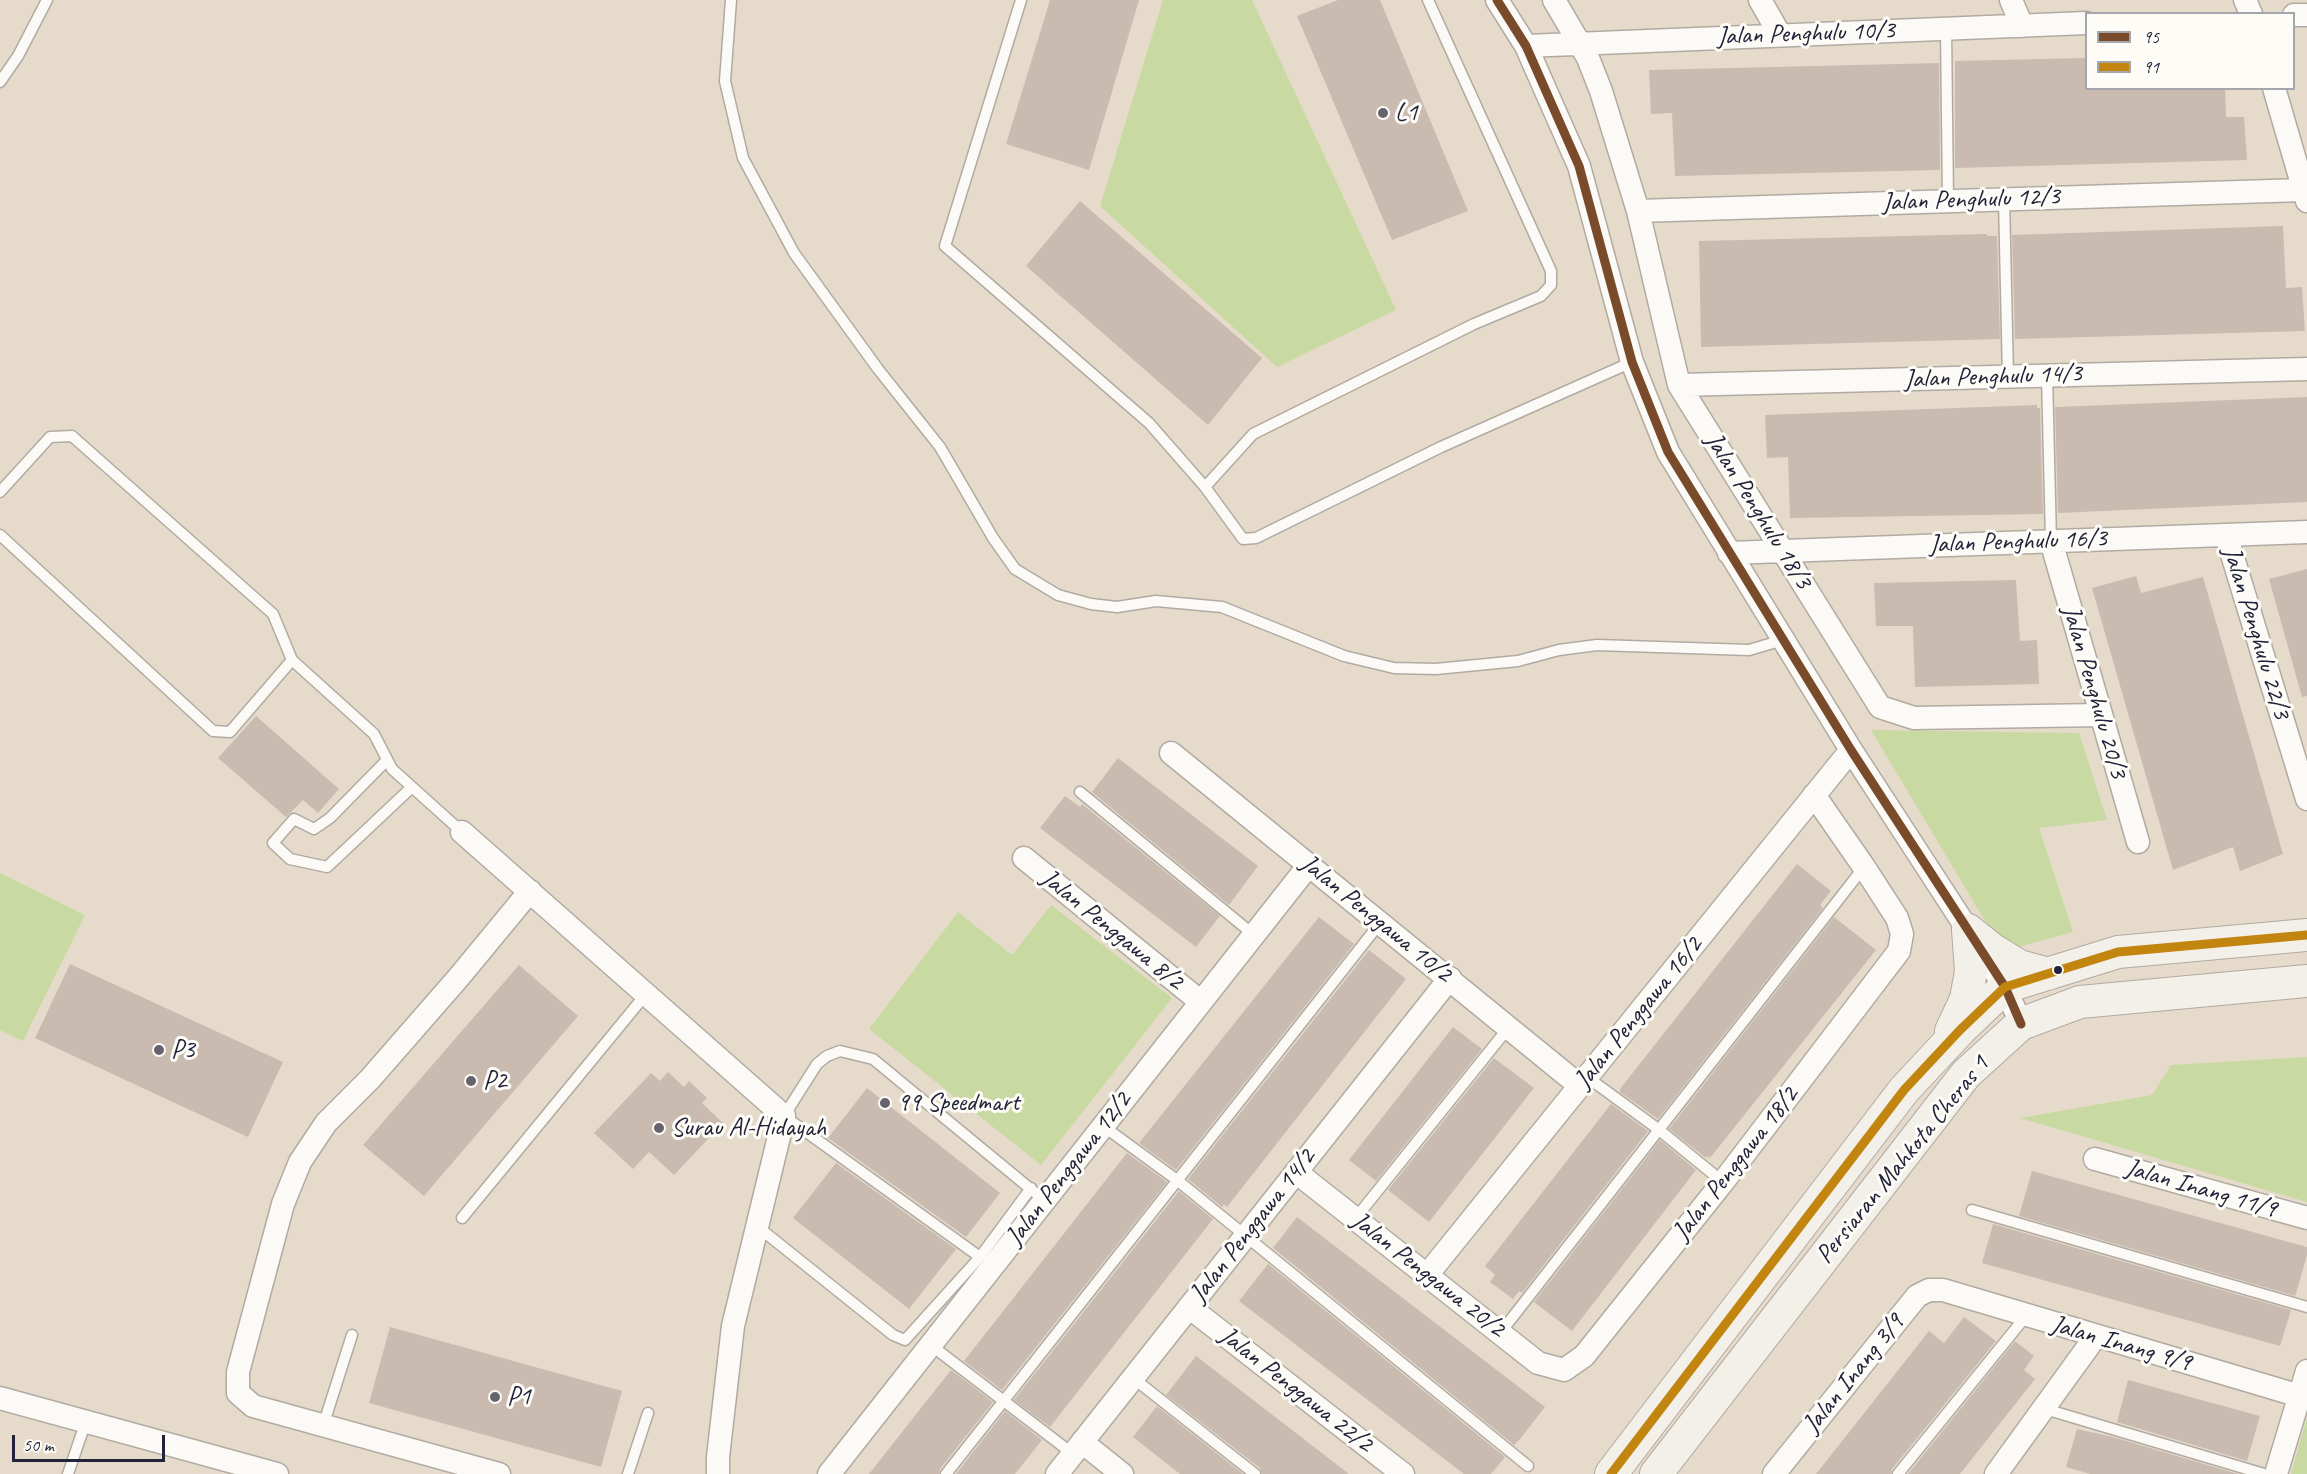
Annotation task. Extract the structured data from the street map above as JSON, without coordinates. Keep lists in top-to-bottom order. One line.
{"streets":{"main road":["Persiaran Mahkota Cheras 1"],"street":["Jalan Penghulu 10/3","Jalan Penghulu 12/3","Jalan Penghulu 14/3","Jalan Penghulu 18/3","Jalan Penghulu 16/3","Jalan Penghulu 22/3","Jalan Penghulu 20/3","Jalan Penggawa 10/2","Jalan Penggawa 8/2","Jalan Penggawa 16/2","Jalan Penggawa 18/2","Jalan Penggawa 12/2","Jalan Inang 11/9","Jalan Penggawa 14/2","Jalan Penggawa 20/2","Jalan Inang 9/9","Jalan Inang 3/9","Jalan Penggawa 22/2"]},"crossings":[["Jalan Penghulu 10/3","Jalan Penghulu 18/3"],["Jalan Penghulu 12/3","Jalan Penghulu 18/3"],["Jalan Penghulu 14/3","Jalan Penghulu 18/3"],["Jalan Penghulu 18/3","Jalan Penghulu 16/3"],["Jalan Penghulu 18/3","Jalan Penghulu 20/3"],["Jalan Penghulu 16/3","Jalan Penghulu 22/3"],["Jalan Penghulu 16/3","Jalan Penghulu 20/3"],["Jalan Penggawa 10/2","Jalan Penggawa 16/2"],["Jalan Penggawa 10/2","Jalan Penggawa 12/2"],["Jalan Penggawa 10/2","Jalan Penggawa 14/2"],["Jalan Penggawa 8/2","Jalan Penggawa 12/2"],["Jalan Penggawa 16/2","Jalan Penggawa 20/2"],["Jalan Penggawa 18/2","Jalan Penggawa 20/2"],["Jalan Penggawa 14/2","Jalan Penggawa 20/2"],["Jalan Penggawa 14/2","Jalan Penggawa 22/2"],["Jalan Inang 9/9","Jalan Inang 3/9"]],"places":["L1","P3","P2","99 Speedmart","Surau Al-Hidayah","P1"],"lines":["transit line 95","transit line 91"],"legend":["95","91"],"scale_bar":"50 m"}
